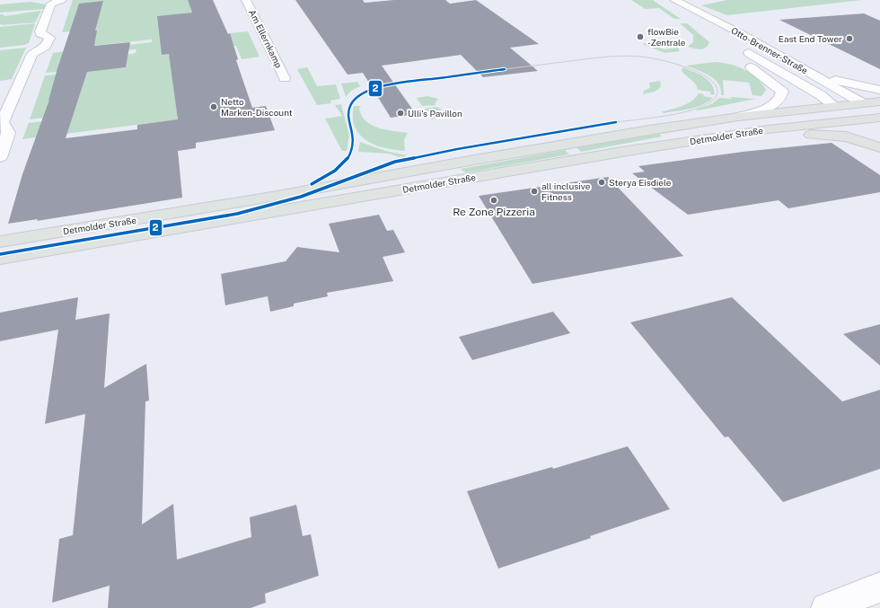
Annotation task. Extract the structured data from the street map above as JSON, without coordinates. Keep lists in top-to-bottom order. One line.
{"streets":{"main road":["Detmolder Straße"],"street":["Am Ellernkamp","Otto-Brenner-Straße"]},"crossings":[["Otto-Brenner-Straße","Detmolder Straße"]],"places":["flowBie -Zentrale","East End Tower","Netto Marken-Discount","Ulli's Pavillon","Sterya Eisdiele","all inclusive Fitness","Re Zone Pizzeria"],"lines":["transit line 2"]}
